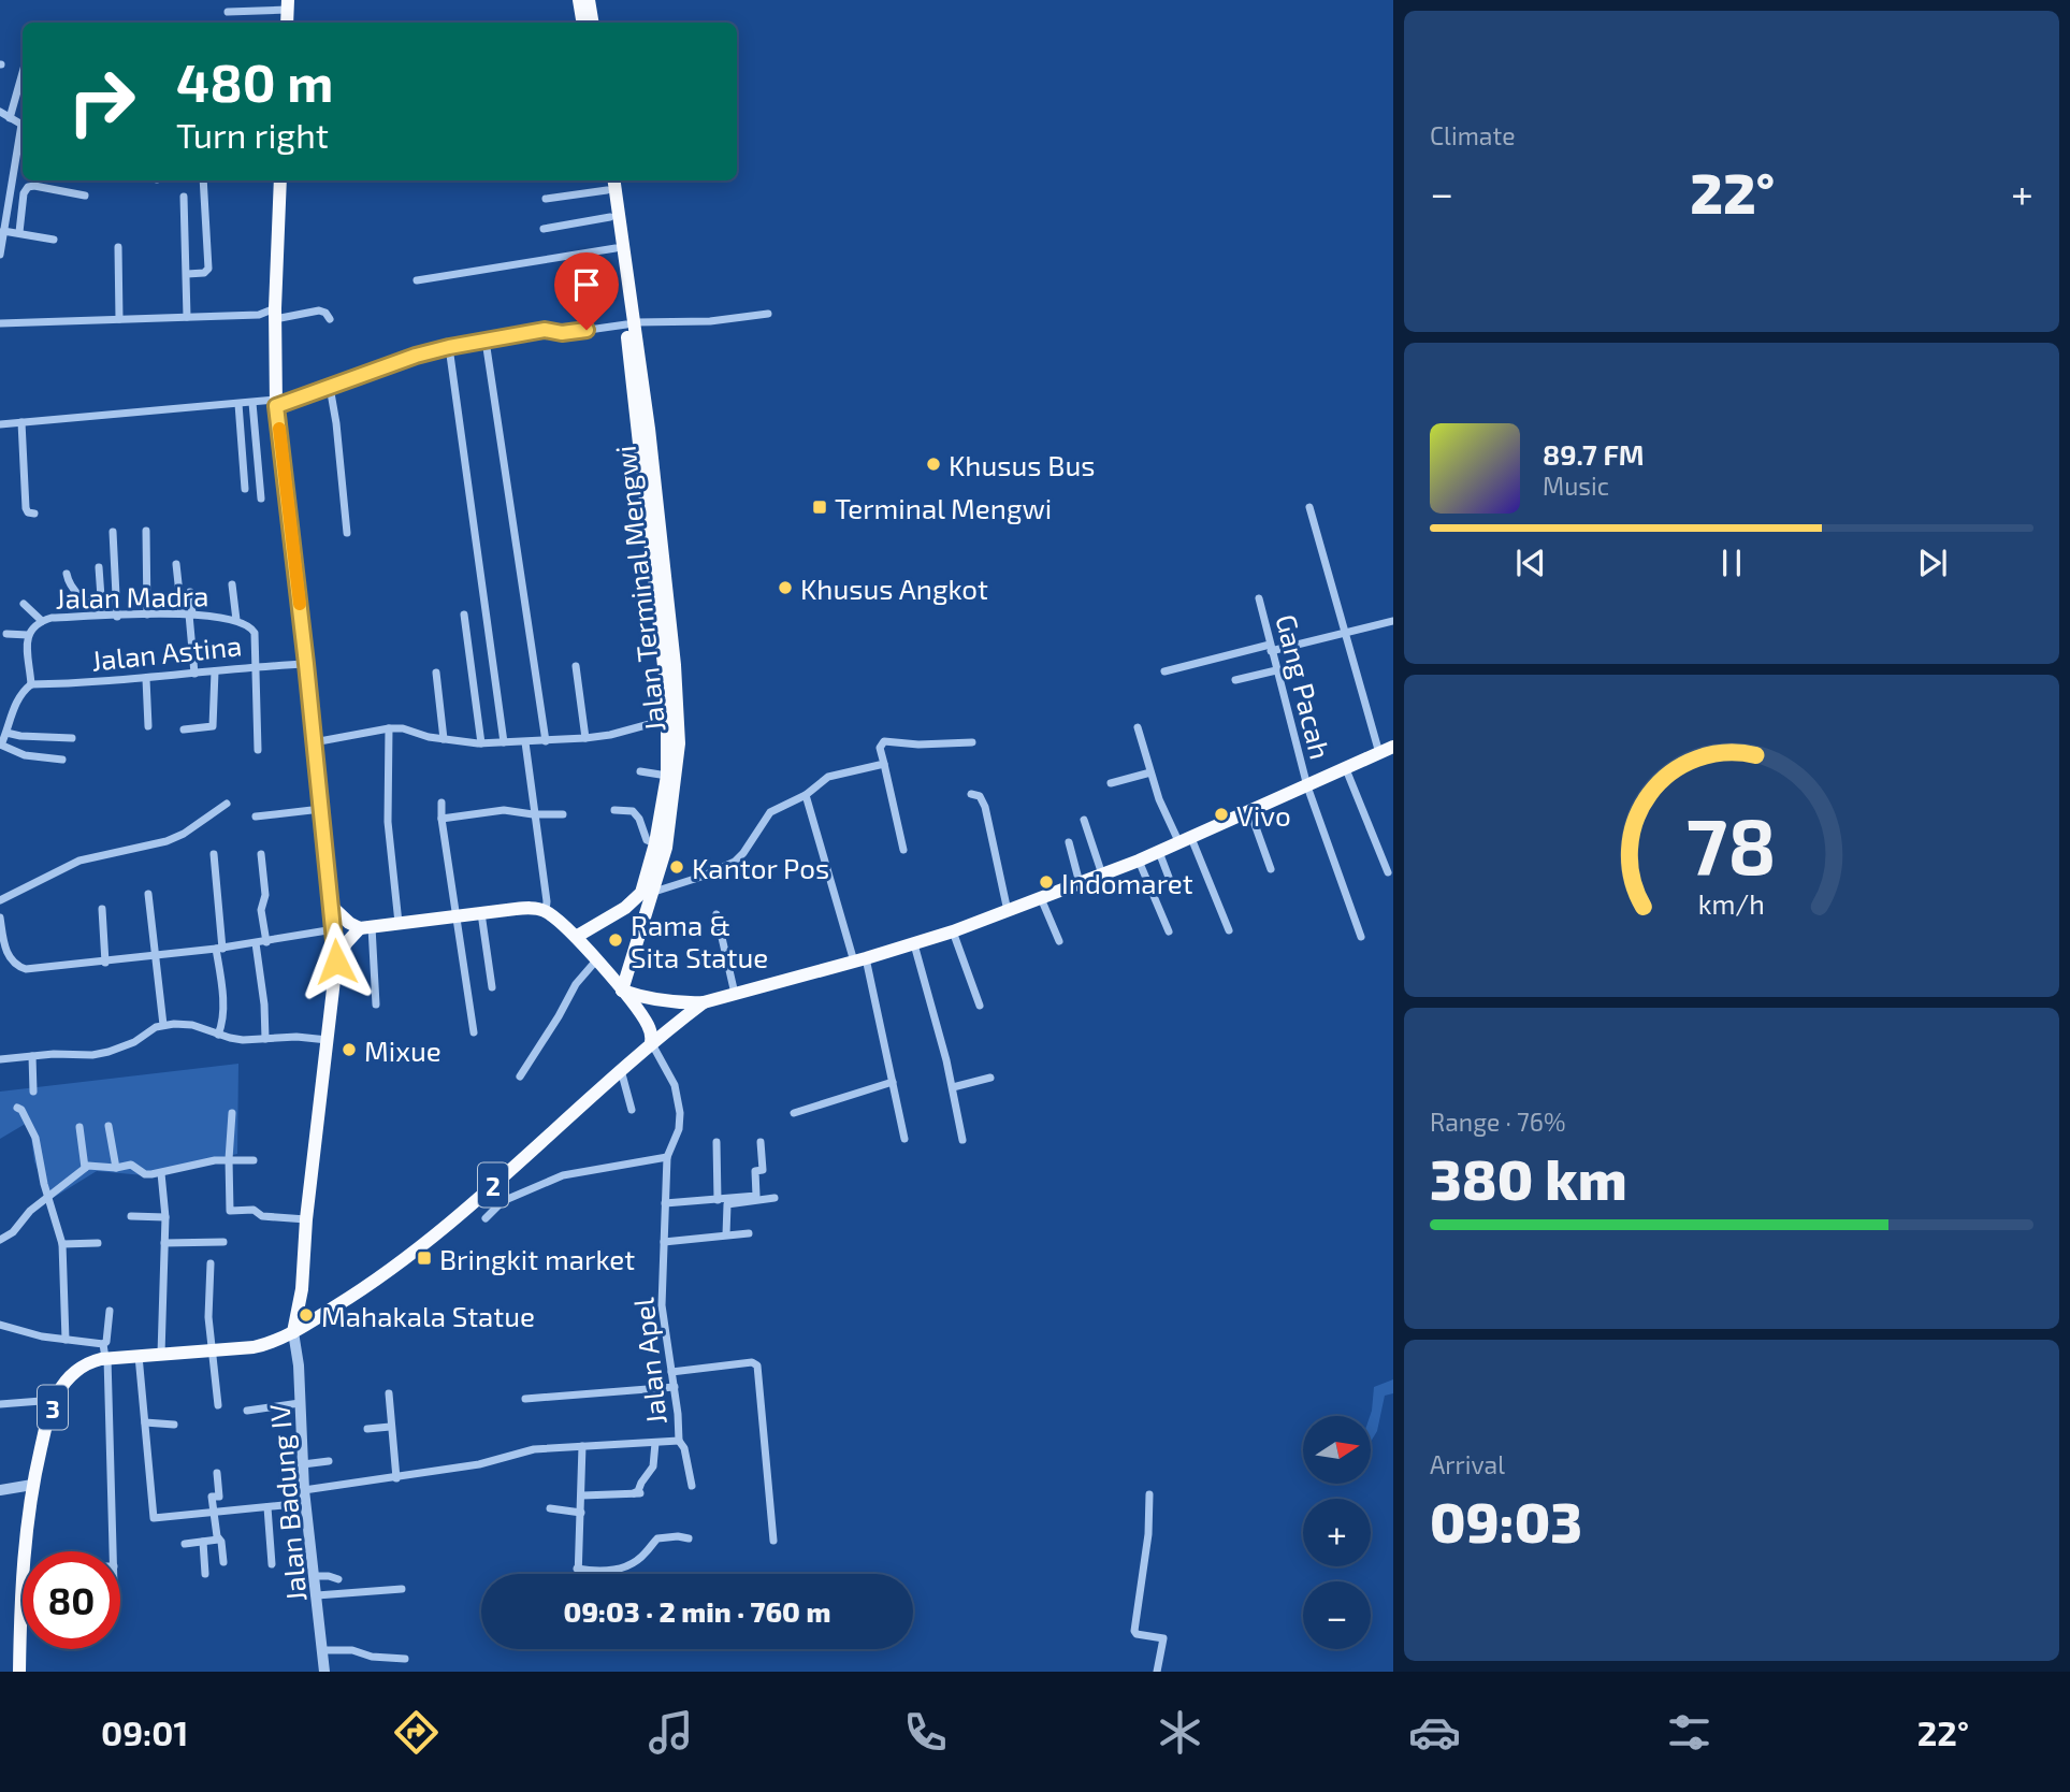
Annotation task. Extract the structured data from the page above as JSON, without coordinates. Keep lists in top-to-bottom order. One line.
{"streets":{"highway":["Jalan Terminal Mengwi","2","3"],"street":["Jalan Madra","Jalan Astina","Gang Pacah","Jalan Apel","Jalan Badung IV"]},"crossings":[["Jalan Terminal Mengwi","2"],["Jalan Madra","Jalan Astina"],["Gang Pacah","2"],["2","Jalan Apel"],["2","3"],["Jalan Apel","Jalan Badung IV"],["3","Jalan Badung IV"]],"places":{"other":["Khusus Bus","Khusus Angkot","Vivo","Kantor Pos","Indomaret","Rama & Sita Statue","Mixue","Mahakala Statue"],"transit":["Terminal Mengwi","Bringkit market"]},"north":"right","page":{"tile":["Climate",["Range · 76%","380 km"],["Arrival","09:03"]],"turn":["480 m","Turn right"],"heat":["−","22°","+"],"song":["89.7 FM","Music"],"map_buttons":["+","−"],"limit":"80","trip":"09:03 · 2 min · 760 m","tabs":["09:01","22°"],"gauge":["78","km/h"]}}
